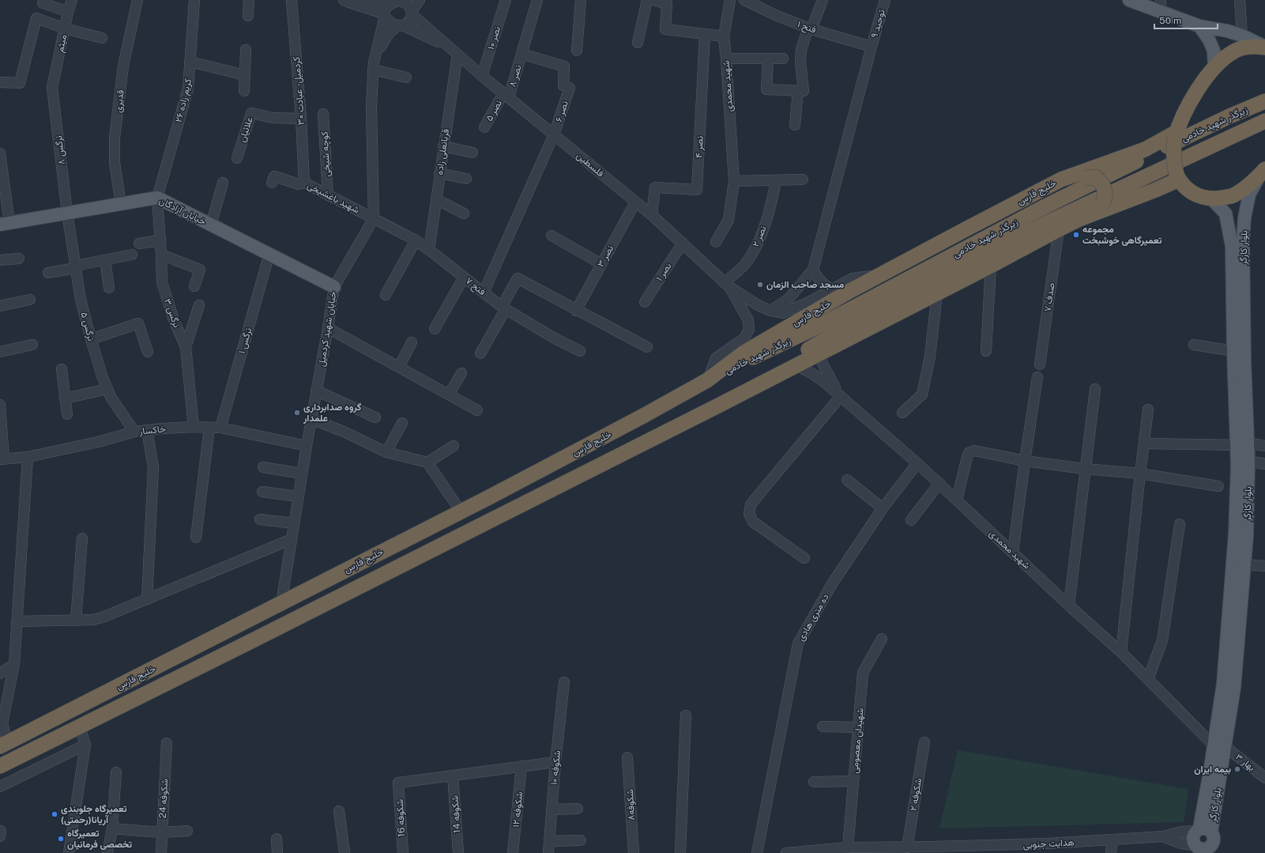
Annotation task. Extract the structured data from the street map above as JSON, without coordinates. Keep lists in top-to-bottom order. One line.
{"streets":{"highway":["زیرگذر شهید خادمی","خلیج فارس"],"main road":["خیابان آزادگان","بلوار کارگر"],"street":["توحید ۹","فتح ۱","نصر ۱۰","میثم","نصر ۸","شهید محمدی","کردمیل - عبادت ۳۰","کریم زاده ۲۶","قدیری","نصر ۵","نصر ۶","علائیان","نصر ۴","نرگس ۸","قربانعلی زاده","کوچه شیخی","فلسطین","شهید باغشیخی","نصر ۲","نصر ۳","نصر ۱","فتح ۷","صدف ۷","نرگس ۳","نرگس ۵","خیابان شهید کردمیل","نرگس ۱","خاکسار","ده متری هادی","شهیدان معصومی","بهار ۳","شکوفه ۱۰","شکوفه ۲","شکوفه 24","شکوفه۸","شکوفه ۱۲","شکوفه 14","شکوفه 16","هدایت جنوبی"]},"crossings":[["توحید ۹","فتح ۱"],["نصر ۱۰","فلسطین"],["میثم","نرگس ۸"],["نصر ۸","نصر ۵"],["نصر ۸","نصر ۶"],["نصر ۸","فلسطین"],["شهید محمدی","خلیج فارس"],["شهید محمدی","بلوار کارگر"],["شهید محمدی","ده متری هادی"],["شهید محمدی","بهار ۳"],["کردمیل - عبادت ۳۰","علائیان"],["کردمیل - عبادت ۳۰","شهید باغشیخی"],["کریم زاده ۲۶","خیابان آزادگان"],["کریم زاده ۲۶","نرگس ۳"],["قدیری","خیابان آزادگان"],["نصر ۵","فلسطین"],["نصر ۶","فلسطین"],["نصر ۶","فتح ۷"],["زیرگذر شهید خادمی","فلسطین"],["زیرگذر شهید خادمی","خلیج فارس"],["نصر ۴","فلسطین"],["نرگس ۸","خیابان آزادگان"],["نرگس ۸","نرگس ۵"],["قربانعلی زاده","فلسطین"],["قربانعلی زاده","فتح ۷"],["کوچه شیخی","شهید باغشیخی"],["فلسطین","خلیج فارس"],["فلسطین","نصر ۲"],["فلسطین","نصر ۳"],["فلسطین","نصر ۱"],["خلیج فارس","صدف ۷"],["خلیج فارس","خیابان شهید کردمیل"],["شهید باغشیخی","فتح ۷"],["شهید باغشیخی","خیابان شهید کردمیل"],["خیابان آزادگان","نرگس ۳"],["خیابان آزادگان","نرگس ۵"],["خیابان آزادگان","خیابان شهید کردمیل"],["خیابان آزادگان","نرگس ۱"],["بلوار کارگر","بهار ۳"],["بلوار کارگر","هدایت جنوبی"],["فتح ۷","خیابان شهید کردمیل"],["نرگس ۳","خاکسار"],["نرگس ۵","خاکسار"],["خیابان شهید کردمیل","خاکسار"],["نرگس ۱","خاکسار"],["شهیدان معصومی","هدایت جنوبی"],["شکوفه ۲","هدایت جنوبی"],["شکوفه 14","شکوفه 16"]],"places":["مجموعه تعمیرگاهی خوشبخت","مسجد صاحب الزمان","گروه صدابرداری علمدار","بیمه ایران","تعمیرگاه جلوبندی آریانا(رحمتی)","تعمیرگاه تخصصی فرمانیان"],"scale_bar":"50 m"}
